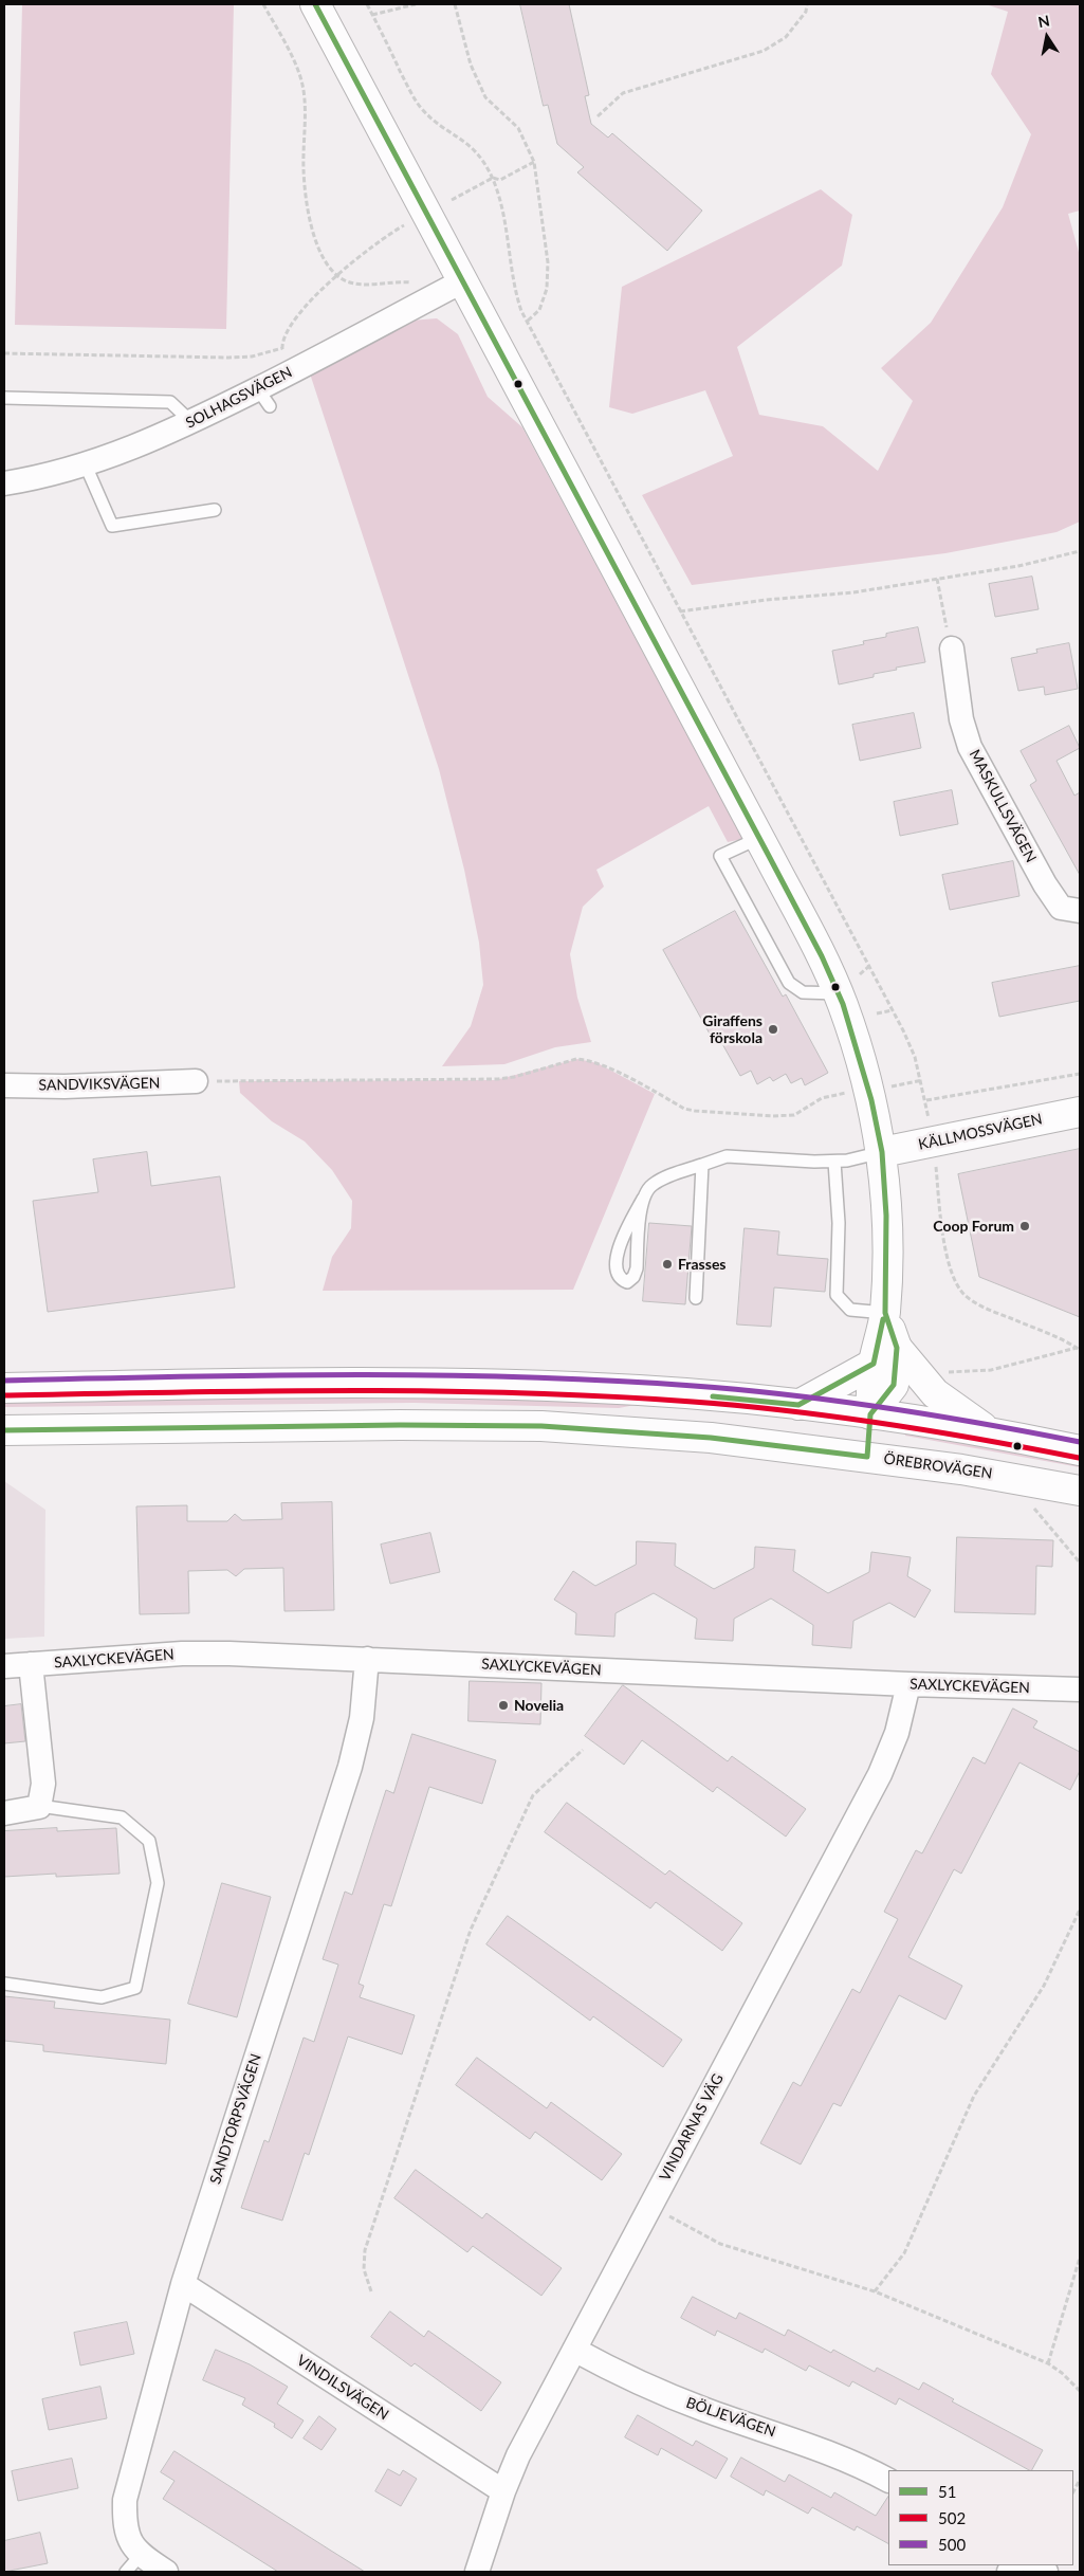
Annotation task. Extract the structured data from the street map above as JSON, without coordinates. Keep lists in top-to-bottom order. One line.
{"streets":{"main road":["KÄLLMOSSVÄGEN","ÖREBROVÄGEN"],"street":["SOLHAGSVÄGEN","MASKULLSVÄGEN","SANDVIKSVÄGEN","SAXLYCKEVÄGEN","SANDTORPSVÄGEN","VINDARNAS VÄG","VINDILSVÄGEN","BÖLJEVÄGEN"]},"crossings":[["SAXLYCKEVÄGEN","SANDTORPSVÄGEN"],["SAXLYCKEVÄGEN","VINDARNAS VÄG"],["SANDTORPSVÄGEN","VINDILSVÄGEN"],["VINDARNAS VÄG","VINDILSVÄGEN"],["VINDARNAS VÄG","BÖLJEVÄGEN"]],"places":["Giraffens förskola","Coop Forum","Frasses","Novelia"],"lines":["transit line 51","transit line 500","transit line 502"],"legend":["51","502","500"],"north":"top"}
